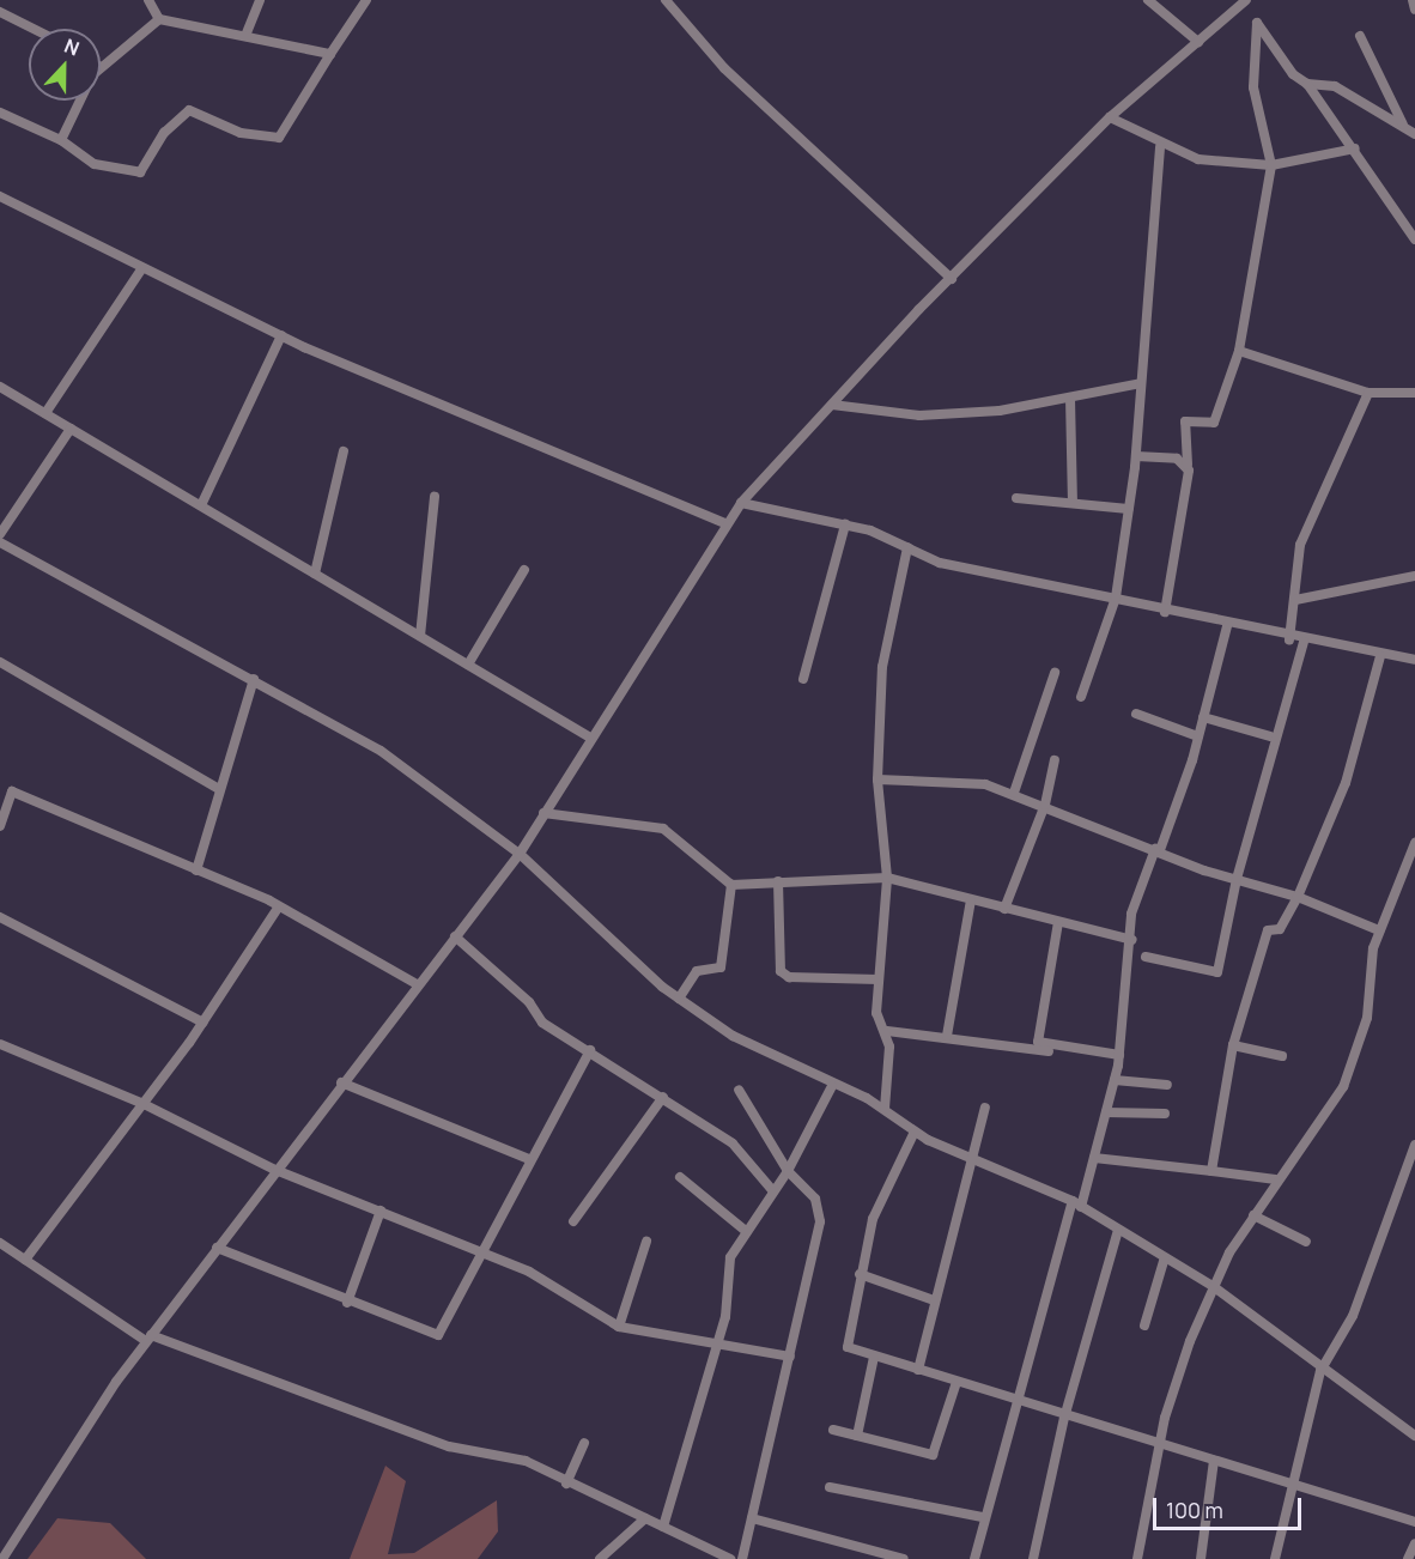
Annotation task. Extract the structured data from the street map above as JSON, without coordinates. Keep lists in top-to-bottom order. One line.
{"scale_bar":"100 m","north":"top"}
